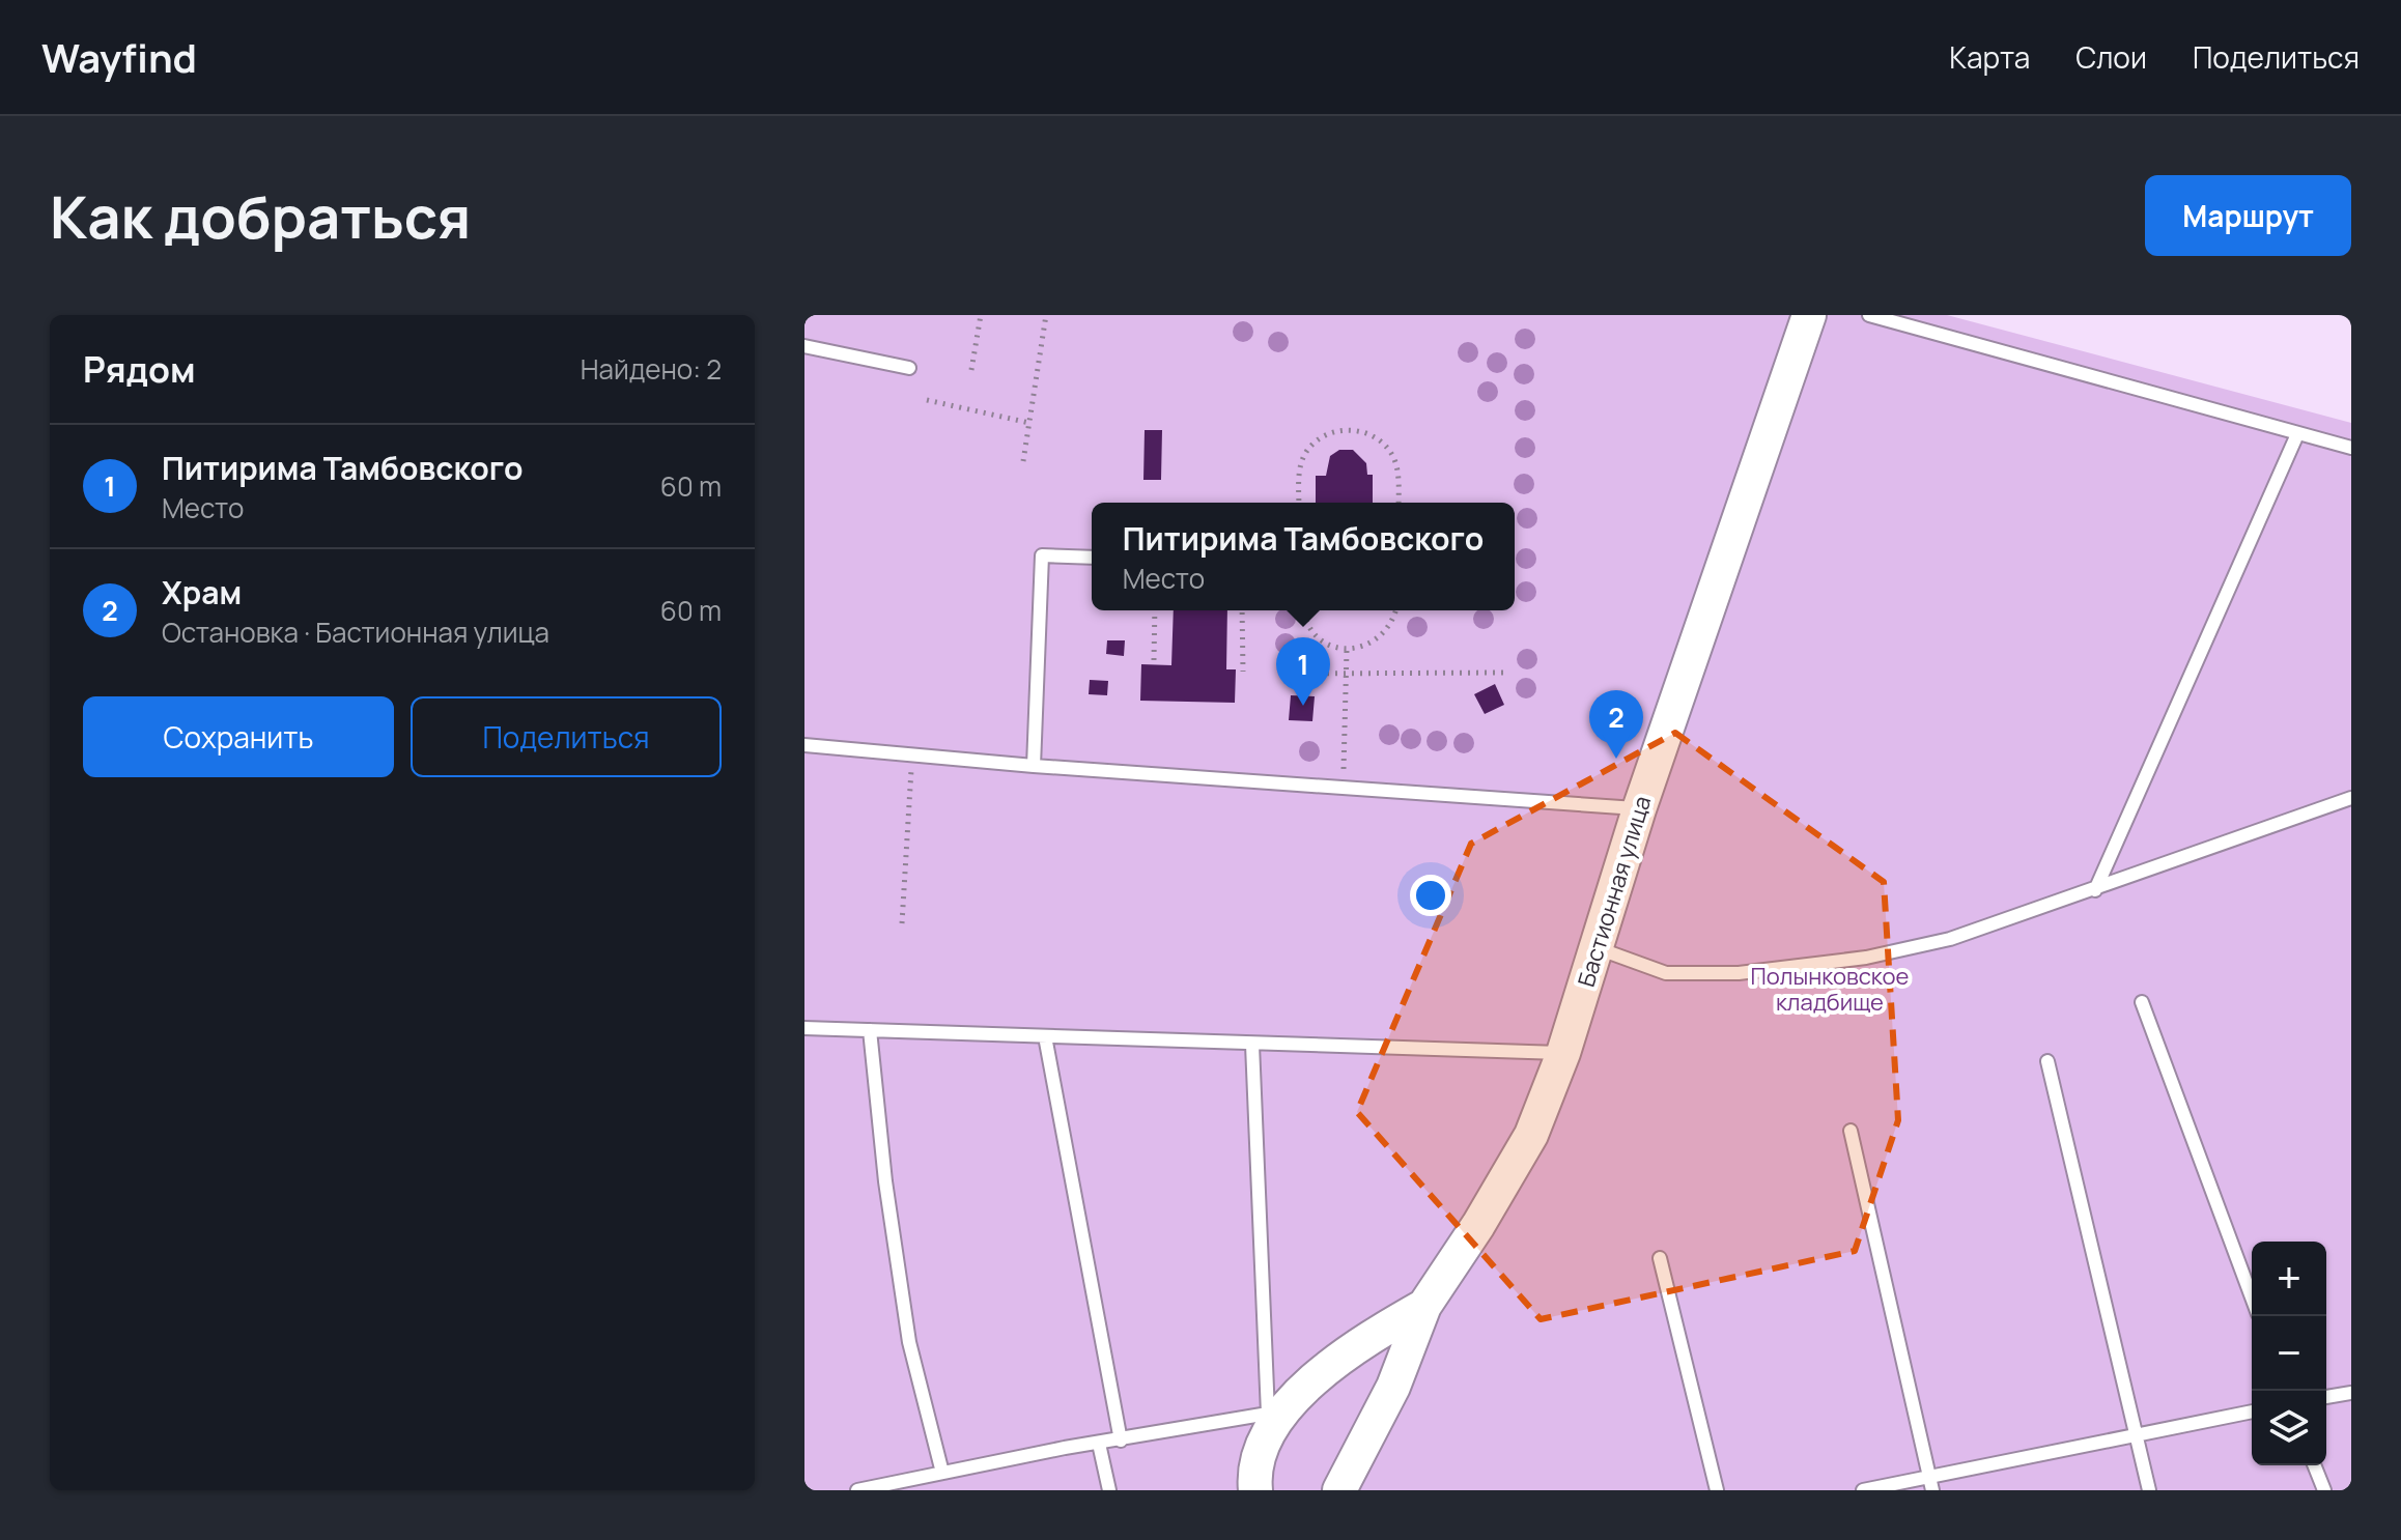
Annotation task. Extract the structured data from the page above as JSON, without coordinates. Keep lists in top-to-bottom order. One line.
{"streets":{"street":["Бастионная улица"]},"parks":["Полынковское кладбище"],"page":{"header":"Wayfind","nav":["Карта","Слои","Поделиться"],"buttons":["Маршрут",["Сохранить","Поделиться"]],"title":"Как добраться","heading":["Рядом","Найдено: 2"],"list":[{"mark":"1","name":"Питирима Тамбовского","note":"Место","value":"60 m"},{"mark":"2","name":"Храм","note":"Остановка · Бастионная улица","value":"60 m"}],"popup":["Питирима Тамбовского","Место"],"pins":["1","2"],"map_buttons":["+","−"]}}
